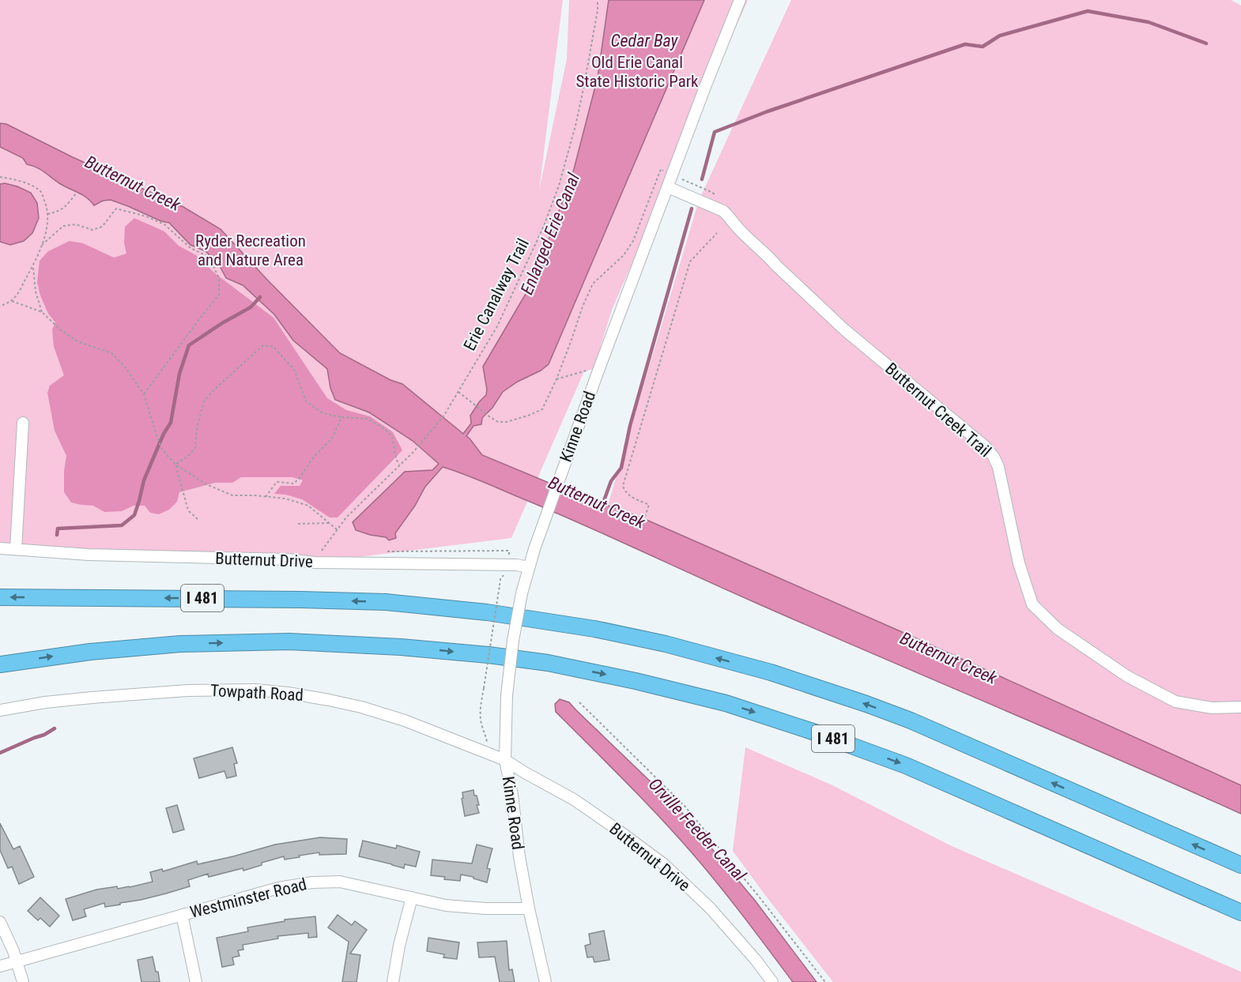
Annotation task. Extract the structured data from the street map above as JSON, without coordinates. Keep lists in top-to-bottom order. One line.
{"streets":{"highway":["I 481"],"street":["Butternut Creek Trail","Kinne Road","Butternut Drive","Towpath Road","Westminster Road"],"path":["Erie Canalway Trail"]},"crossings":[["Kinne Road","Butternut Drive"],["Kinne Road","Towpath Road"],["Kinne Road","Westminster Road"],["Butternut Drive","Towpath Road"]],"water":["Cedar Bay","Butternut Creek","Enlarged Erie Canal","Orville Feeder Canal"],"parks":["Old Erie Canal State Historic Park","Ryder Recreation and Nature Area"]}
